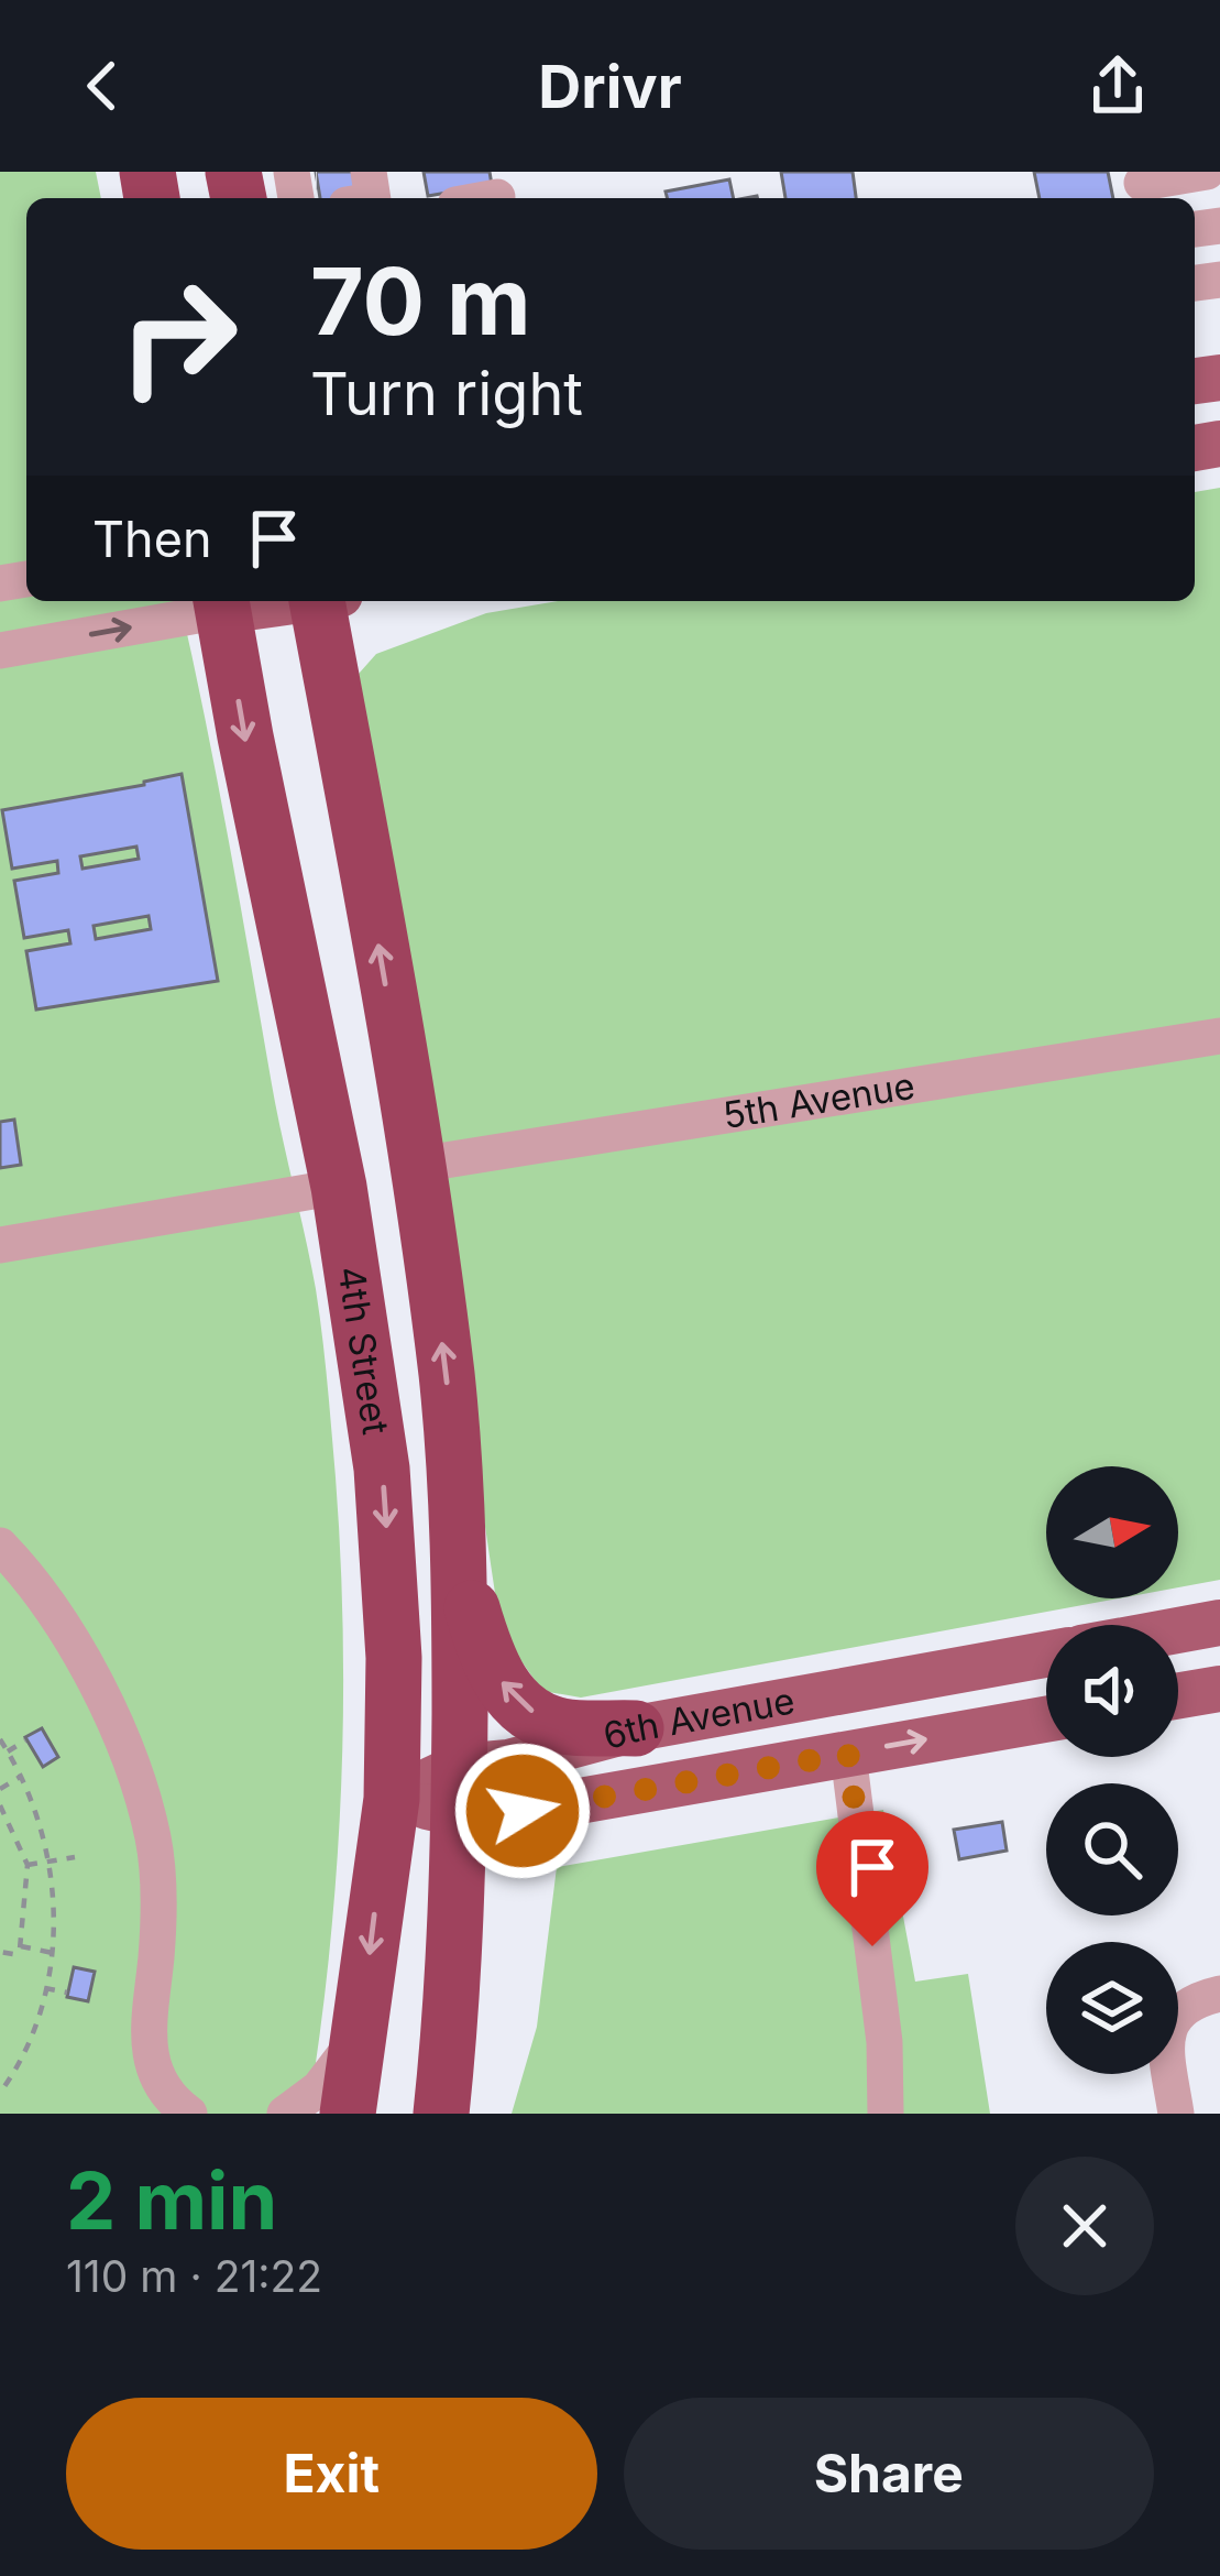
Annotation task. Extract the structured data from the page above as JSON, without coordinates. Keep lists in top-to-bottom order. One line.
{"streets":{"highway":["4th Street"],"main road":["6th Avenue"],"street":["5th Avenue"]},"crossings":[["5th Avenue","4th Street"],["4th Street","6th Avenue"]],"north":"right","page":{"header":"Drivr","turn":["70 m","Turn right"],"then":"Then","heading":["2 min","110 m · 21:22"],"buttons":["Exit","Share"]}}
